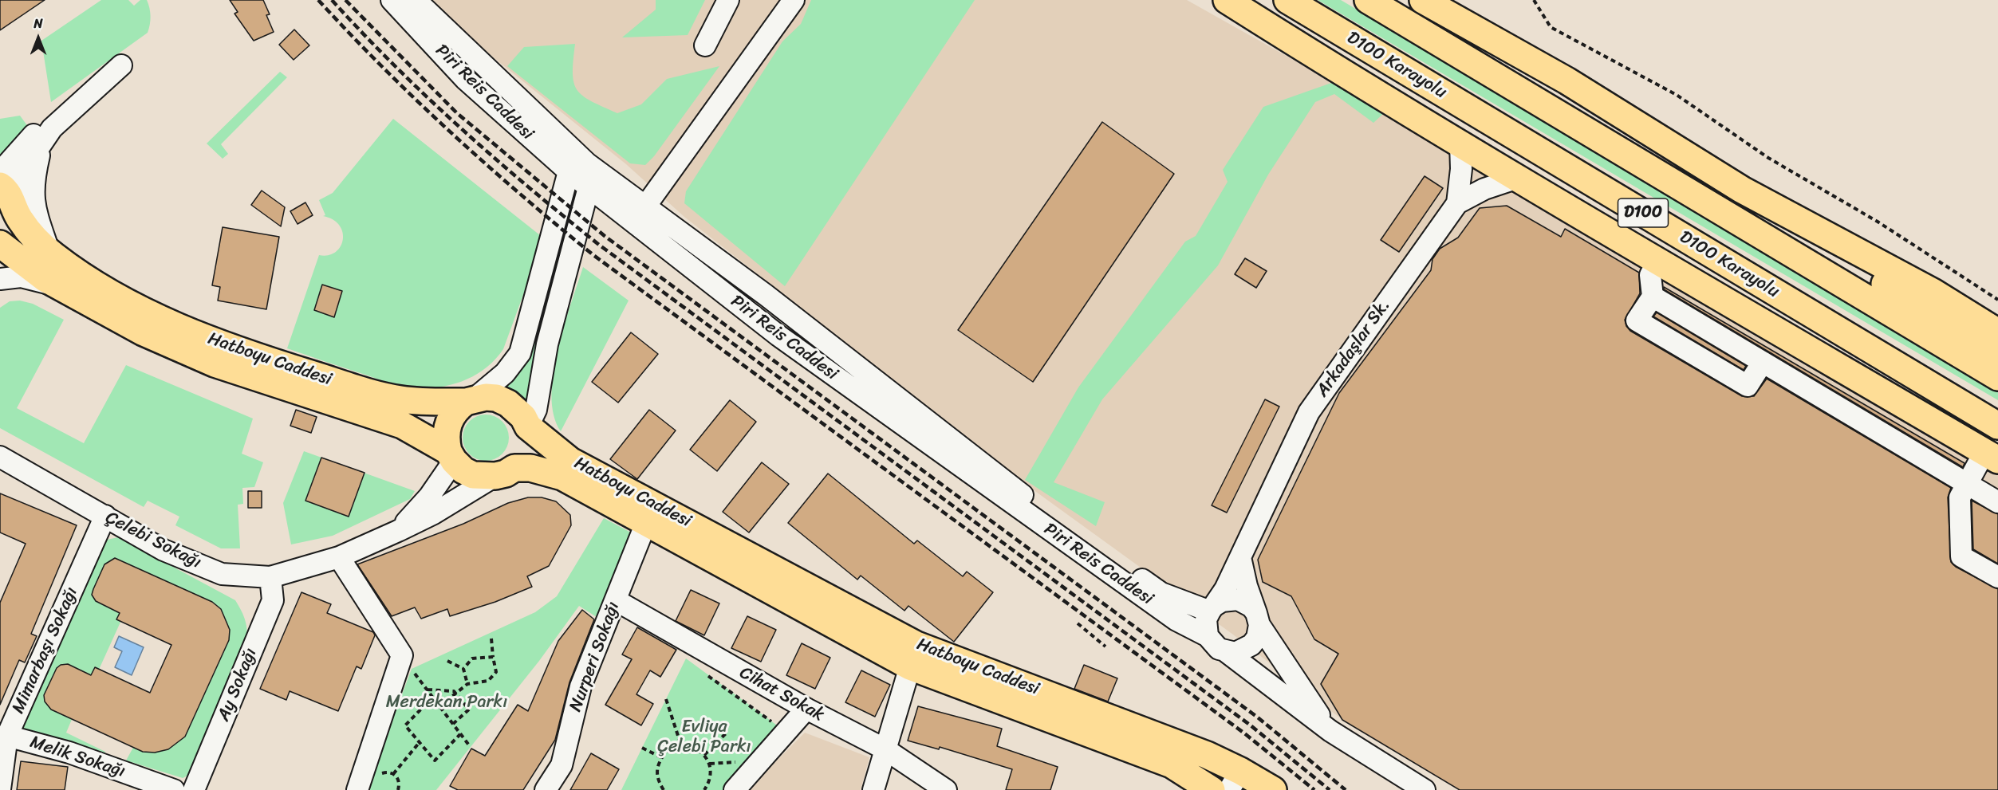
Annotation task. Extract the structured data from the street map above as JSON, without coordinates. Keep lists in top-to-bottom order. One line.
{"streets":{"main road":["D100 Karayolu","D100","Hatboyu Caddesi"],"street":["Piri Reis Caddesi","Arkadaşlar Sk.","Çelebi Sokağı","Mimarbaşı Sokağı","Nurperi Sokağı","Ay Sokağı","Cihat Sokak","Melik Sokağı"]},"crossings":[["Piri Reis Caddesi","Arkadaşlar Sk."],["Hatboyu Caddesi","Çelebi Sokağı"],["Hatboyu Caddesi","Nurperi Sokağı"],["Çelebi Sokağı","Mimarbaşı Sokağı"],["Çelebi Sokağı","Ay Sokağı"],["Mimarbaşı Sokağı","Melik Sokağı"],["Nurperi Sokağı","Cihat Sokak"]],"parks":["Merdekan Parkı","Evliya Çelebi Parkı"],"north":"top"}
